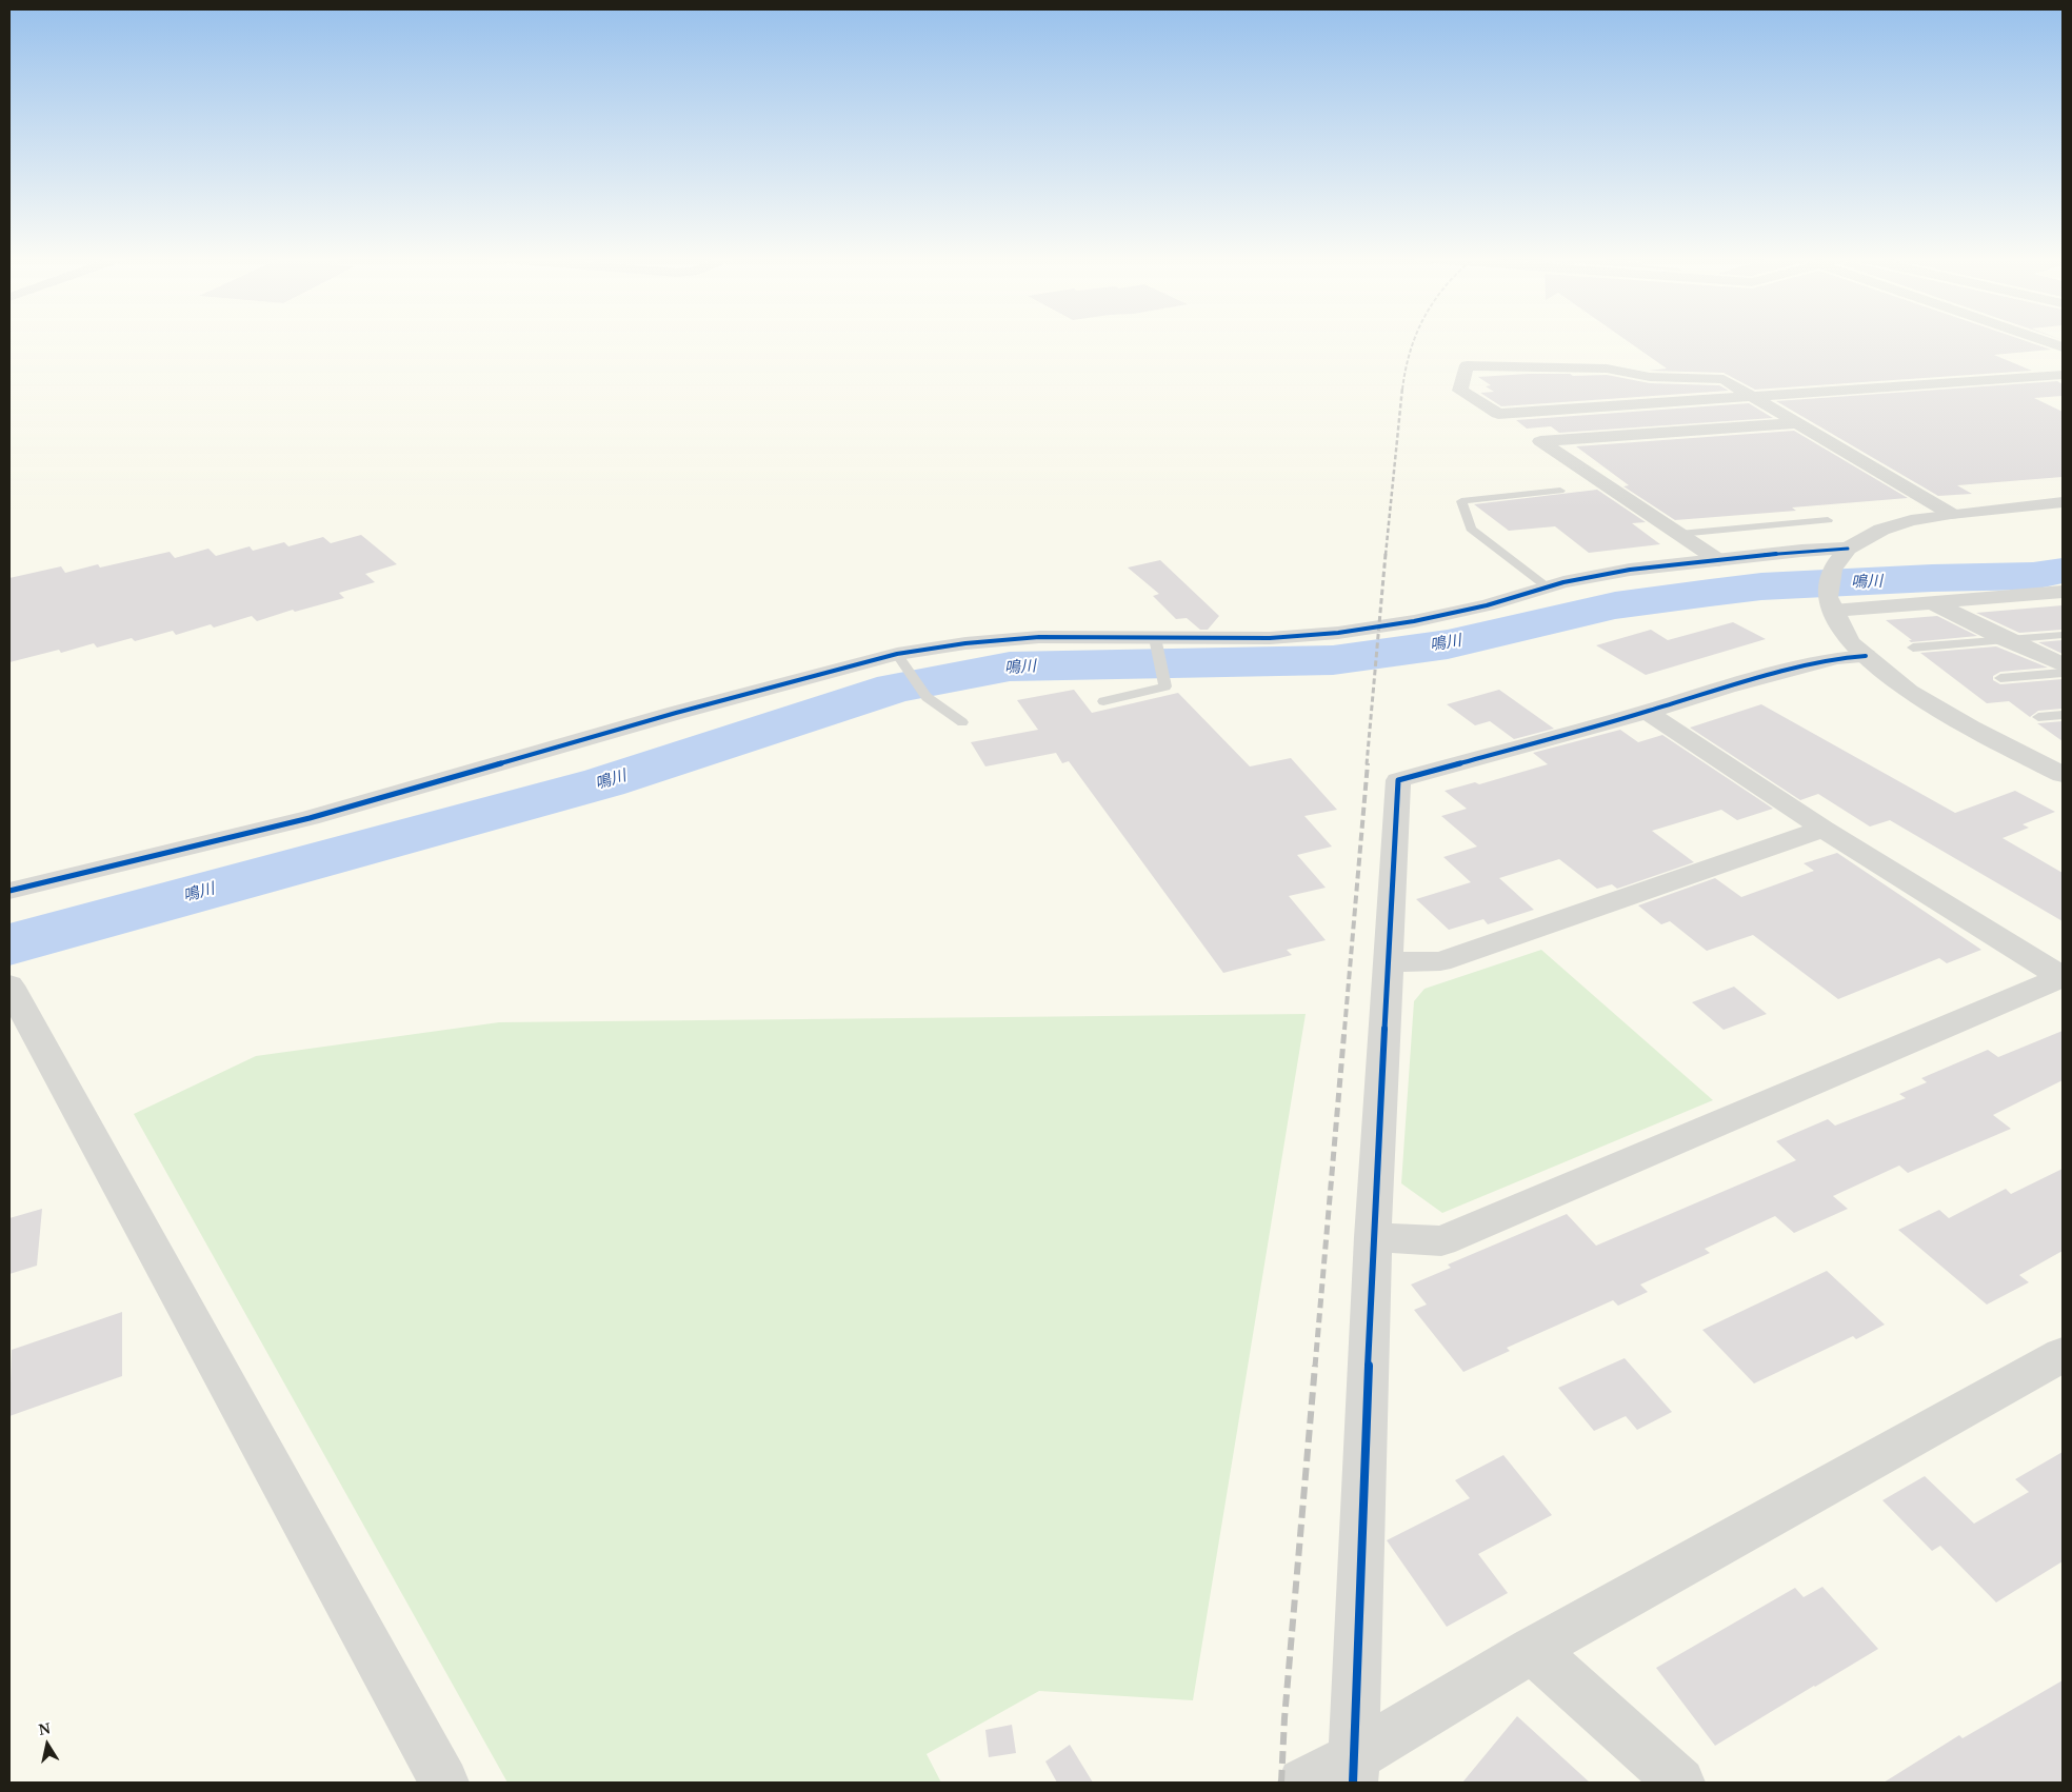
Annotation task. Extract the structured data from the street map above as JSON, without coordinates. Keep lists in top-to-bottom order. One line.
{"water":["鳴川"],"north":"top"}
